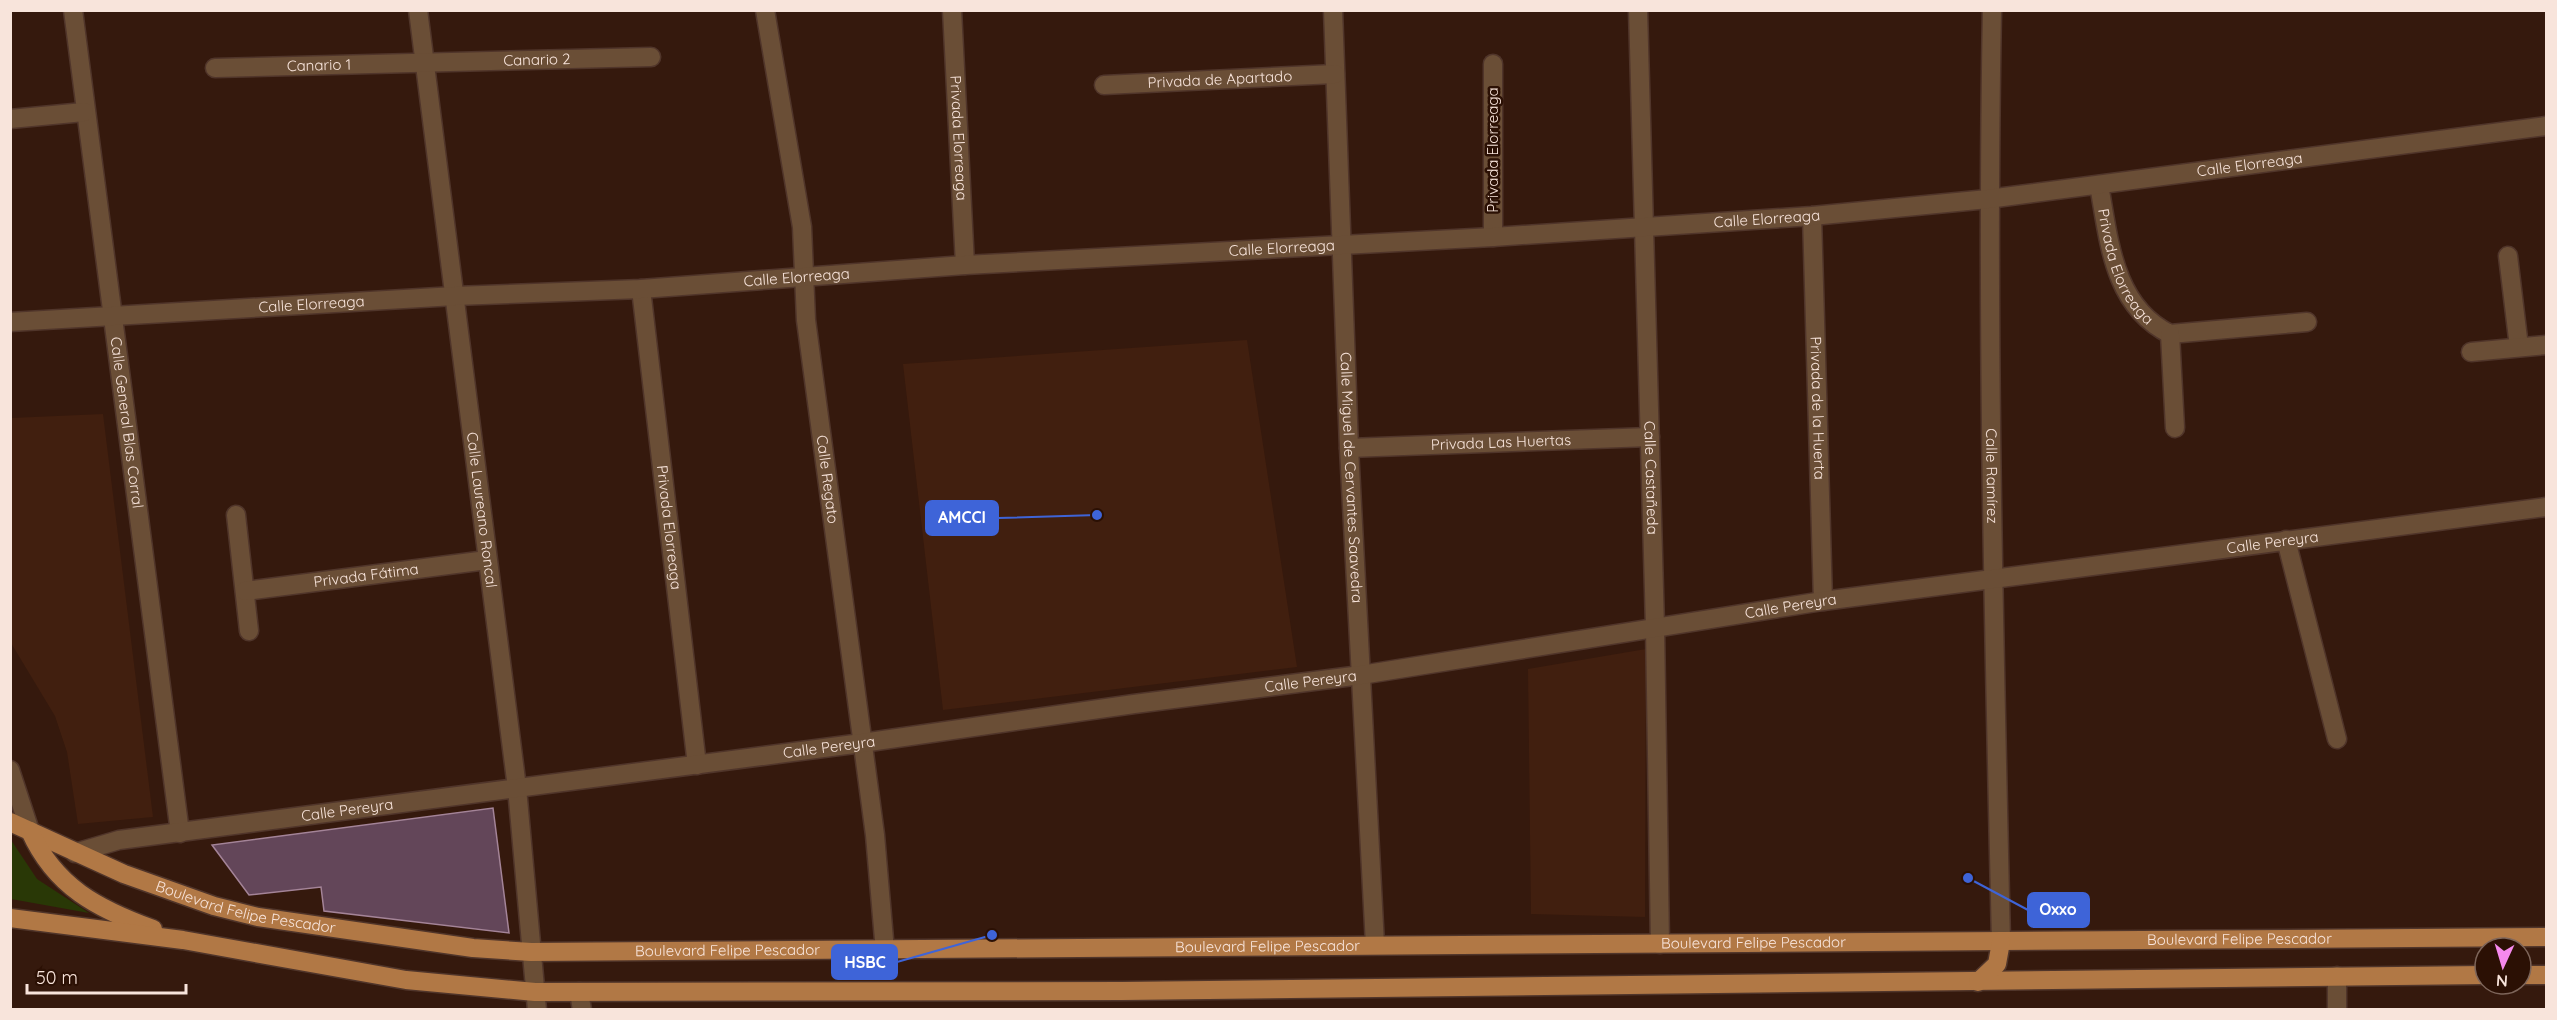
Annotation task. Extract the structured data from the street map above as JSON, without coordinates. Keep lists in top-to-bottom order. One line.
{"streets":{"main road":["Boulevard Felipe Pescador"],"street":["Canario 2","Canario 1","Privada de Apartado","Privada Elorreaga","Calle Elorreaga","Privada de la Huerta","Calle General Blas Corral","Privada Las Huertas","Calle Ramírez","Calle Castañeda","Calle Miguel de Cervantes Saavedra","Calle Regato","Calle Laureano Roncal","Calle Pereyra","Privada Fátima"]},"crossings":[["Canario 2","Canario 1"],["Canario 2","Calle Laureano Roncal"],["Canario 1","Calle Laureano Roncal"],["Privada de Apartado","Calle Miguel de Cervantes Saavedra"],["Privada Elorreaga","Calle Elorreaga"],["Privada Elorreaga","Calle Pereyra"],["Calle Elorreaga","Privada de la Huerta"],["Calle Elorreaga","Calle General Blas Corral"],["Calle Elorreaga","Calle Ramírez"],["Calle Elorreaga","Calle Castañeda"],["Calle Elorreaga","Calle Miguel de Cervantes Saavedra"],["Calle Elorreaga","Calle Regato"],["Calle Elorreaga","Calle Laureano Roncal"],["Privada de la Huerta","Calle Pereyra"],["Calle General Blas Corral","Calle Pereyra"],["Privada Las Huertas","Calle Castañeda"],["Privada Las Huertas","Calle Miguel de Cervantes Saavedra"],["Calle Ramírez","Calle Pereyra"],["Calle Ramírez","Boulevard Felipe Pescador"],["Calle Castañeda","Calle Pereyra"],["Calle Castañeda","Boulevard Felipe Pescador"],["Calle Miguel de Cervantes Saavedra","Calle Pereyra"],["Calle Miguel de Cervantes Saavedra","Boulevard Felipe Pescador"],["Calle Regato","Calle Pereyra"],["Calle Regato","Boulevard Felipe Pescador"],["Calle Laureano Roncal","Calle Pereyra"],["Calle Laureano Roncal","Privada Fátima"],["Calle Laureano Roncal","Boulevard Felipe Pescador"],["Calle Pereyra","Boulevard Felipe Pescador"]],"places":["AMCCI","Oxxo","HSBC"],"scale_bar":"50 m","north":"bottom"}
